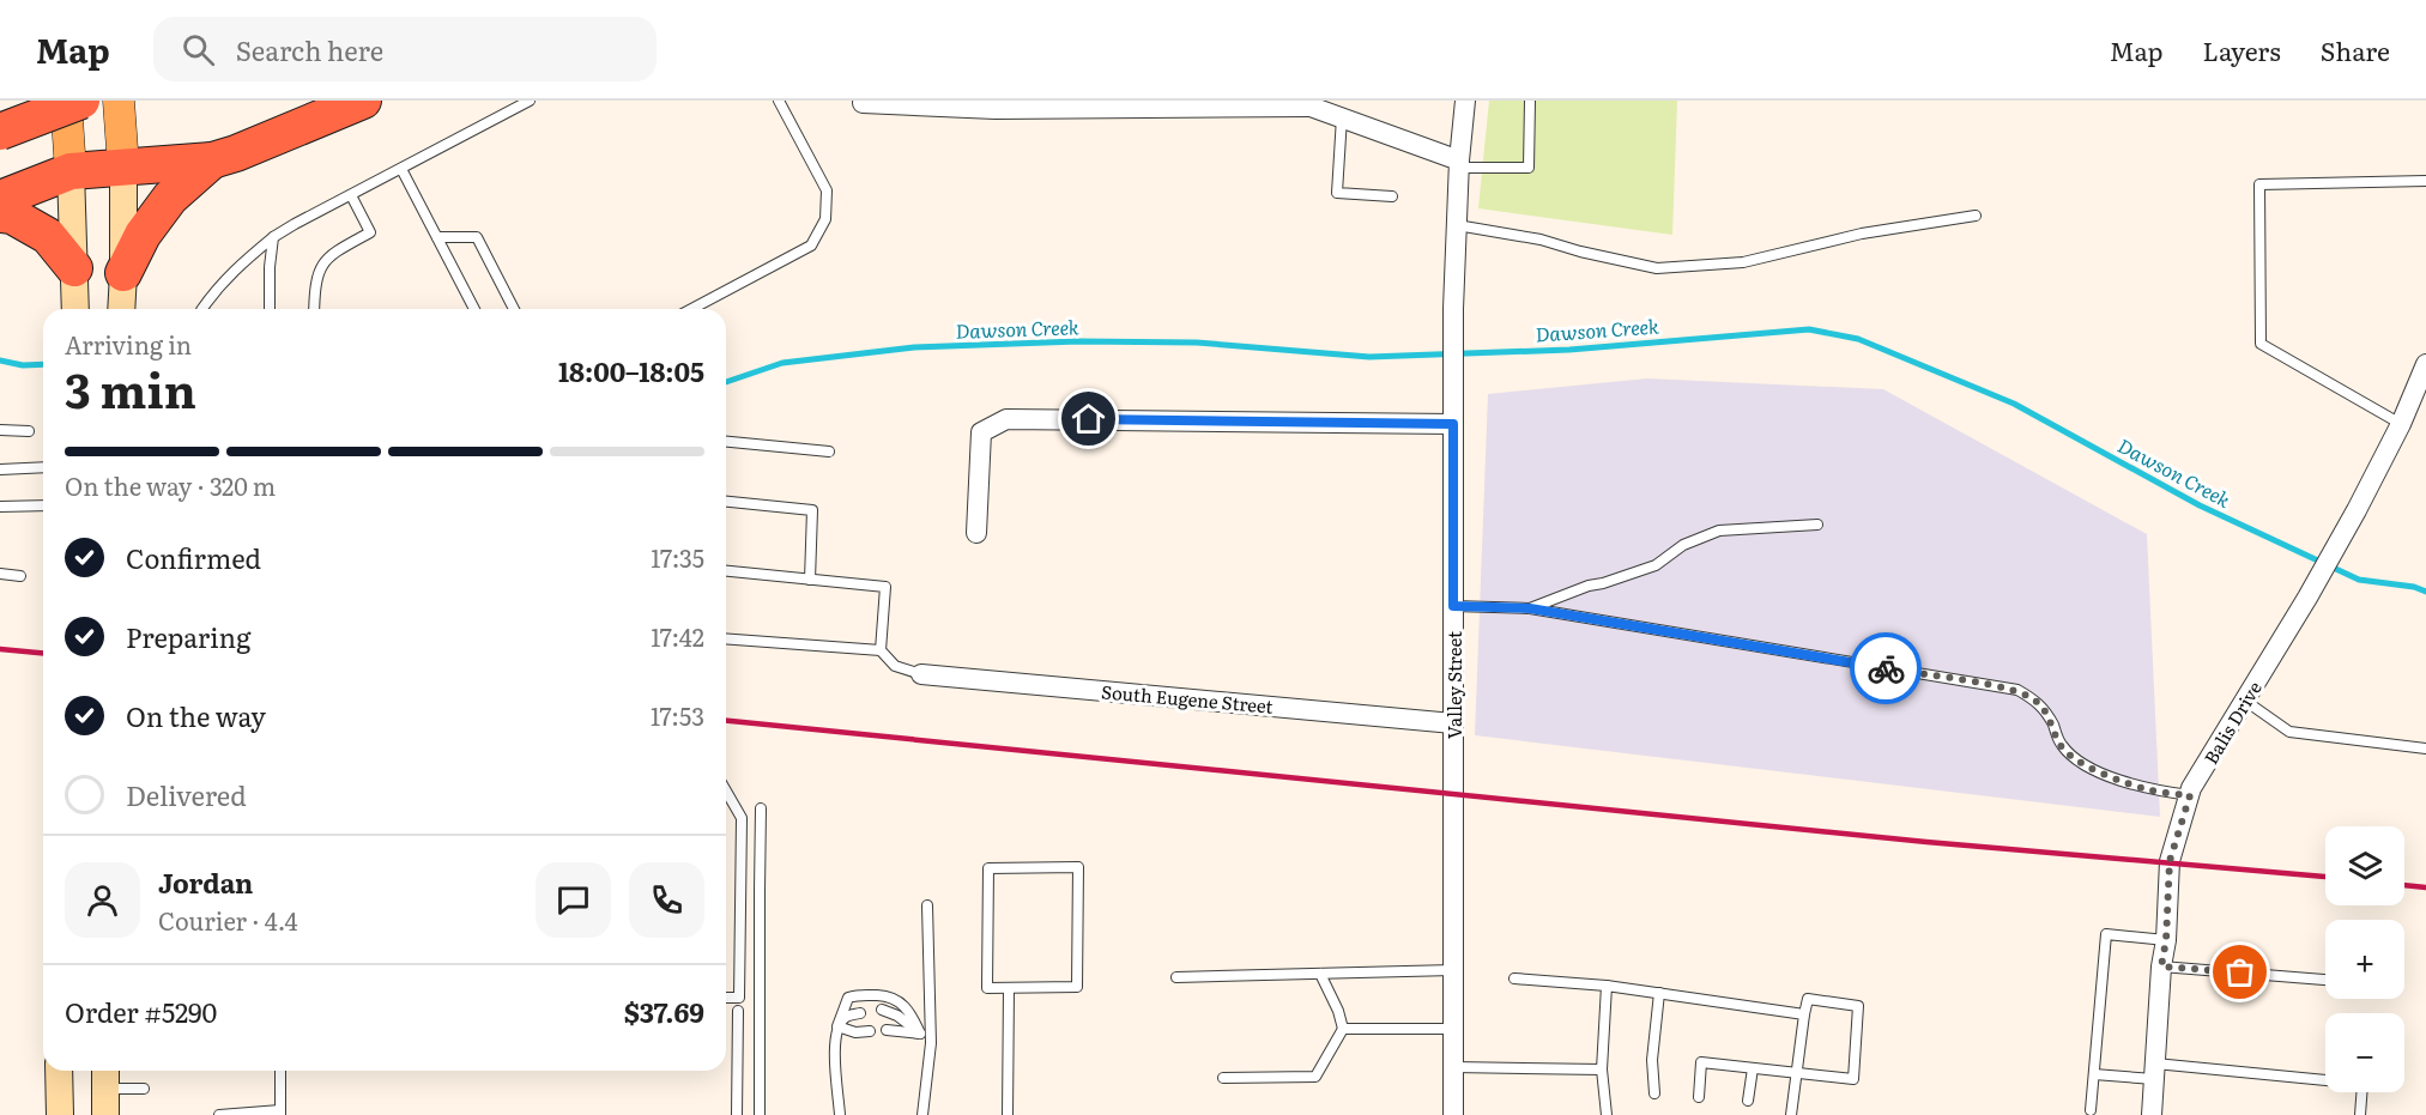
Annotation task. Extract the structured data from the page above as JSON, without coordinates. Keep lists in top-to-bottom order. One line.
{"streets":{"street":["Valley Street","South Eugene Street","Balis Drive"]},"crossings":[["Valley Street","South Eugene Street"]],"water":["Dawson Creek"],"page":{"header":"Map","search":"Search here","nav":["Map","Layers","Share"],"heading":["3 min","Arriving in","18:00–18:05"],"panel":["Jordan","Courier · 4.4","Order #5290","$37.69"],"bar":"On the way · 320 m","list":[["Confirmed","17:35"],["Preparing","17:42"],["On the way","17:53"],"Delivered"],"map_buttons":["+","−"]}}
